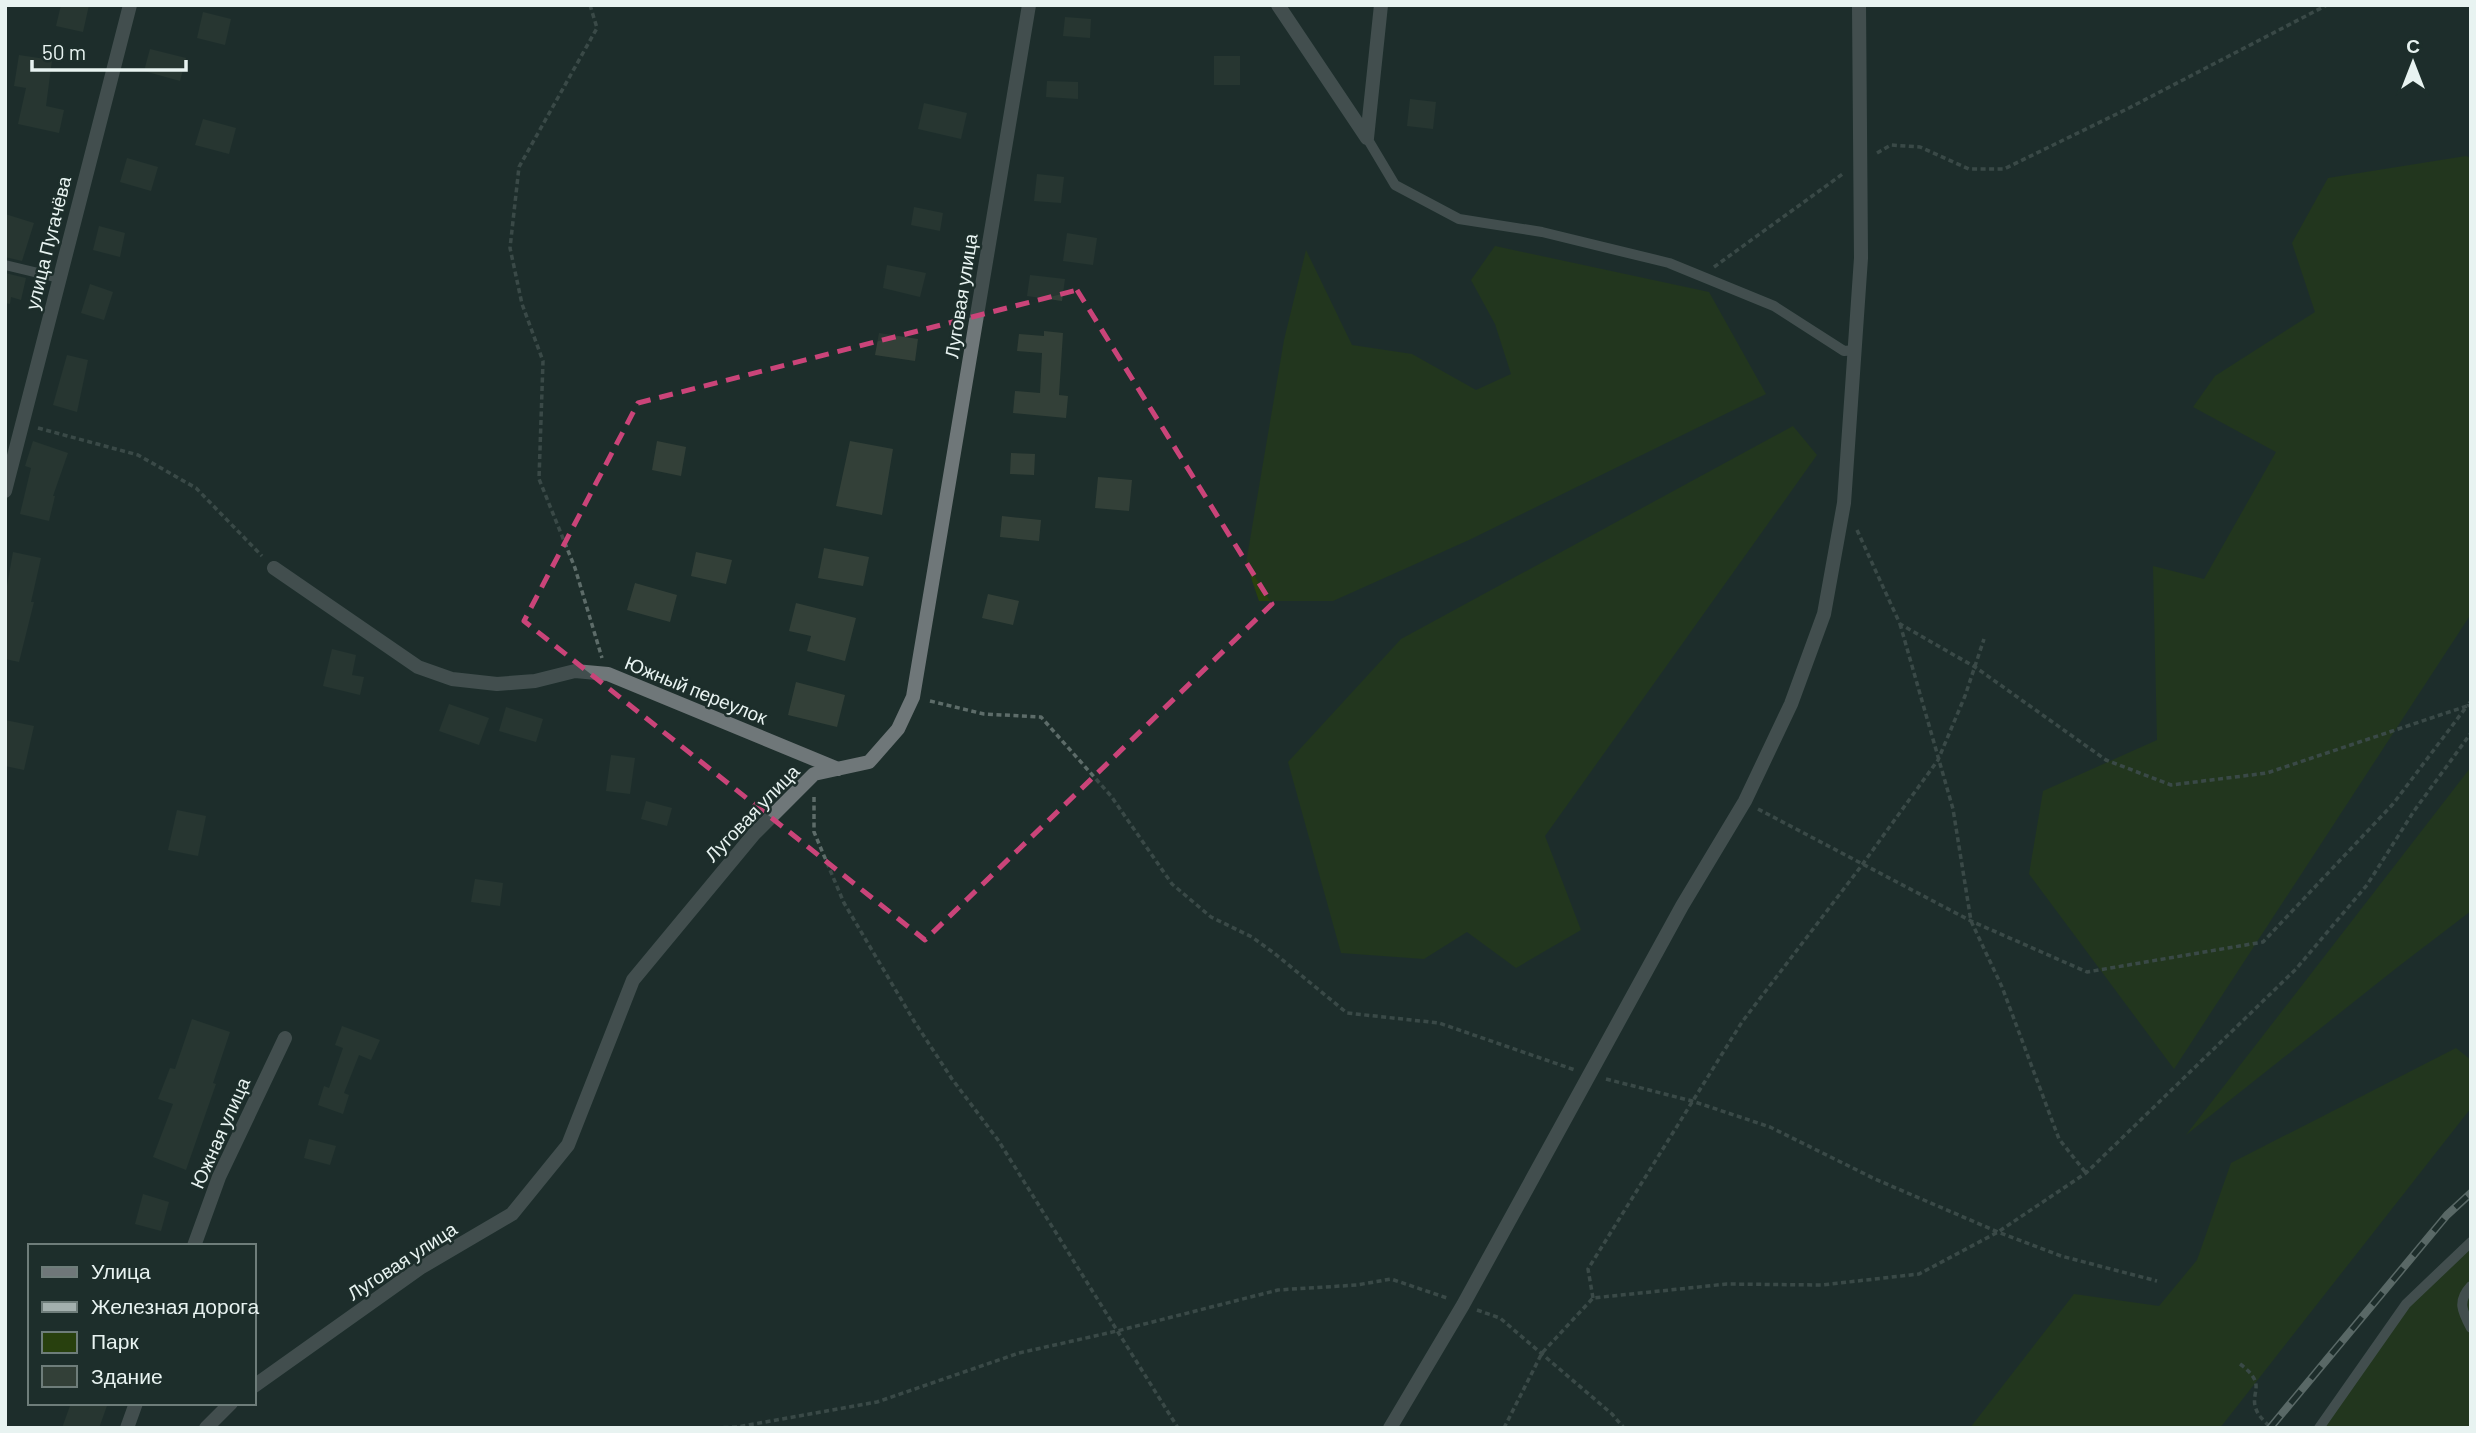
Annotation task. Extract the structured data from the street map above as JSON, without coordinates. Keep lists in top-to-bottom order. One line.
{"streets":{"street":["улица Пугачёва","Луговая улица","Южный переулок","Южная улица"]},"crossings":[["Луговая улица","Южный переулок"]],"legend":["Улица","Железная дорога","Парк","Здание"],"scale_bar":"50 m","north":"top"}
